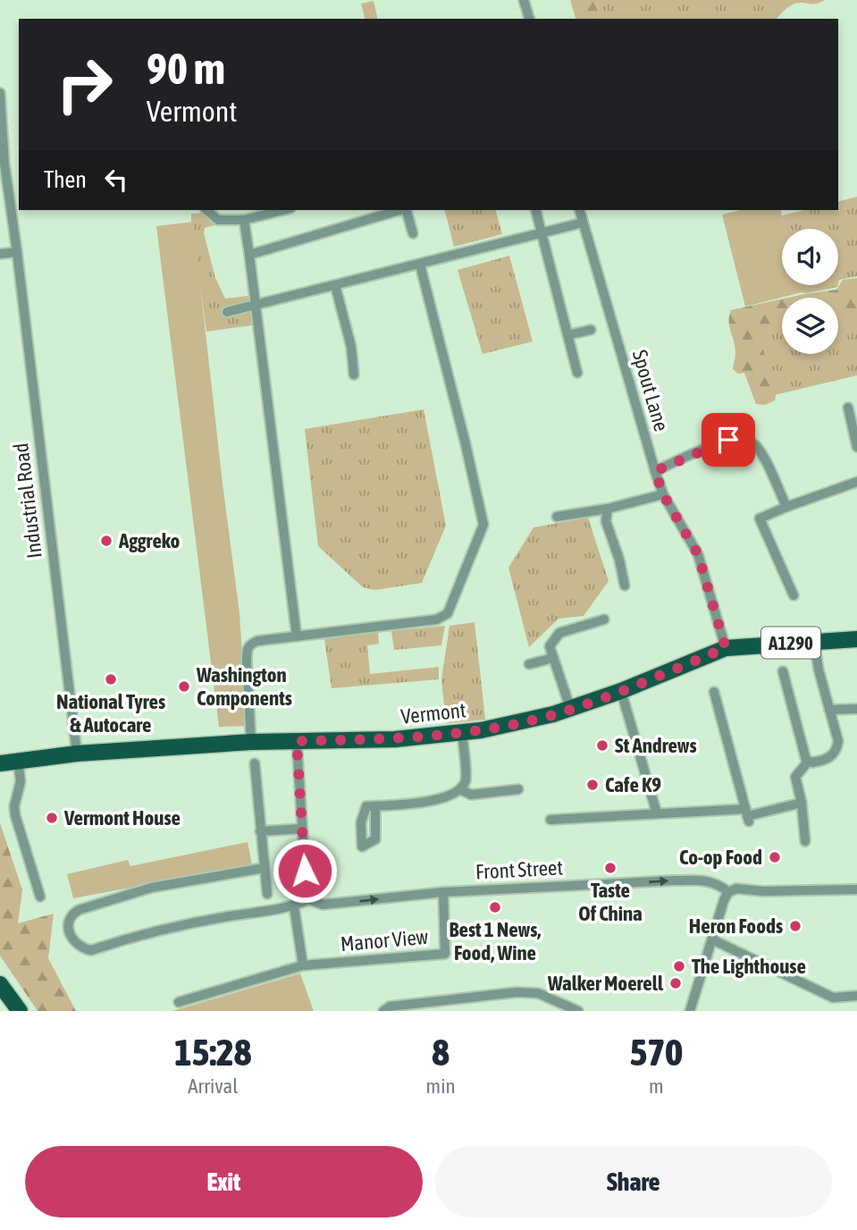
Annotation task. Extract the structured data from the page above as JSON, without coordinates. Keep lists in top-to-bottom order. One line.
{"streets":{"main road":["A1290","Vermont"],"street":["Spout Lane","Industrial Road","Front Street","Manor View"]},"crossings":[["Spout Lane","Vermont"],["Industrial Road","Vermont"],["Front Street","Manor View"]],"places":["Aggreko","National Tyres & Autocare","Washington Components","St Andrews","Cafe K9","Vermont House","Co-op Food","Taste Of China","Best 1 News, Food, Wine","Heron Foods","The Lighthouse","Walker Moerell"],"page":{"turn":["90 m","Vermont"],"then":"Then","eta":["15:28","Arrival","8","min","570","m"],"buttons":["Exit","Share"]}}
